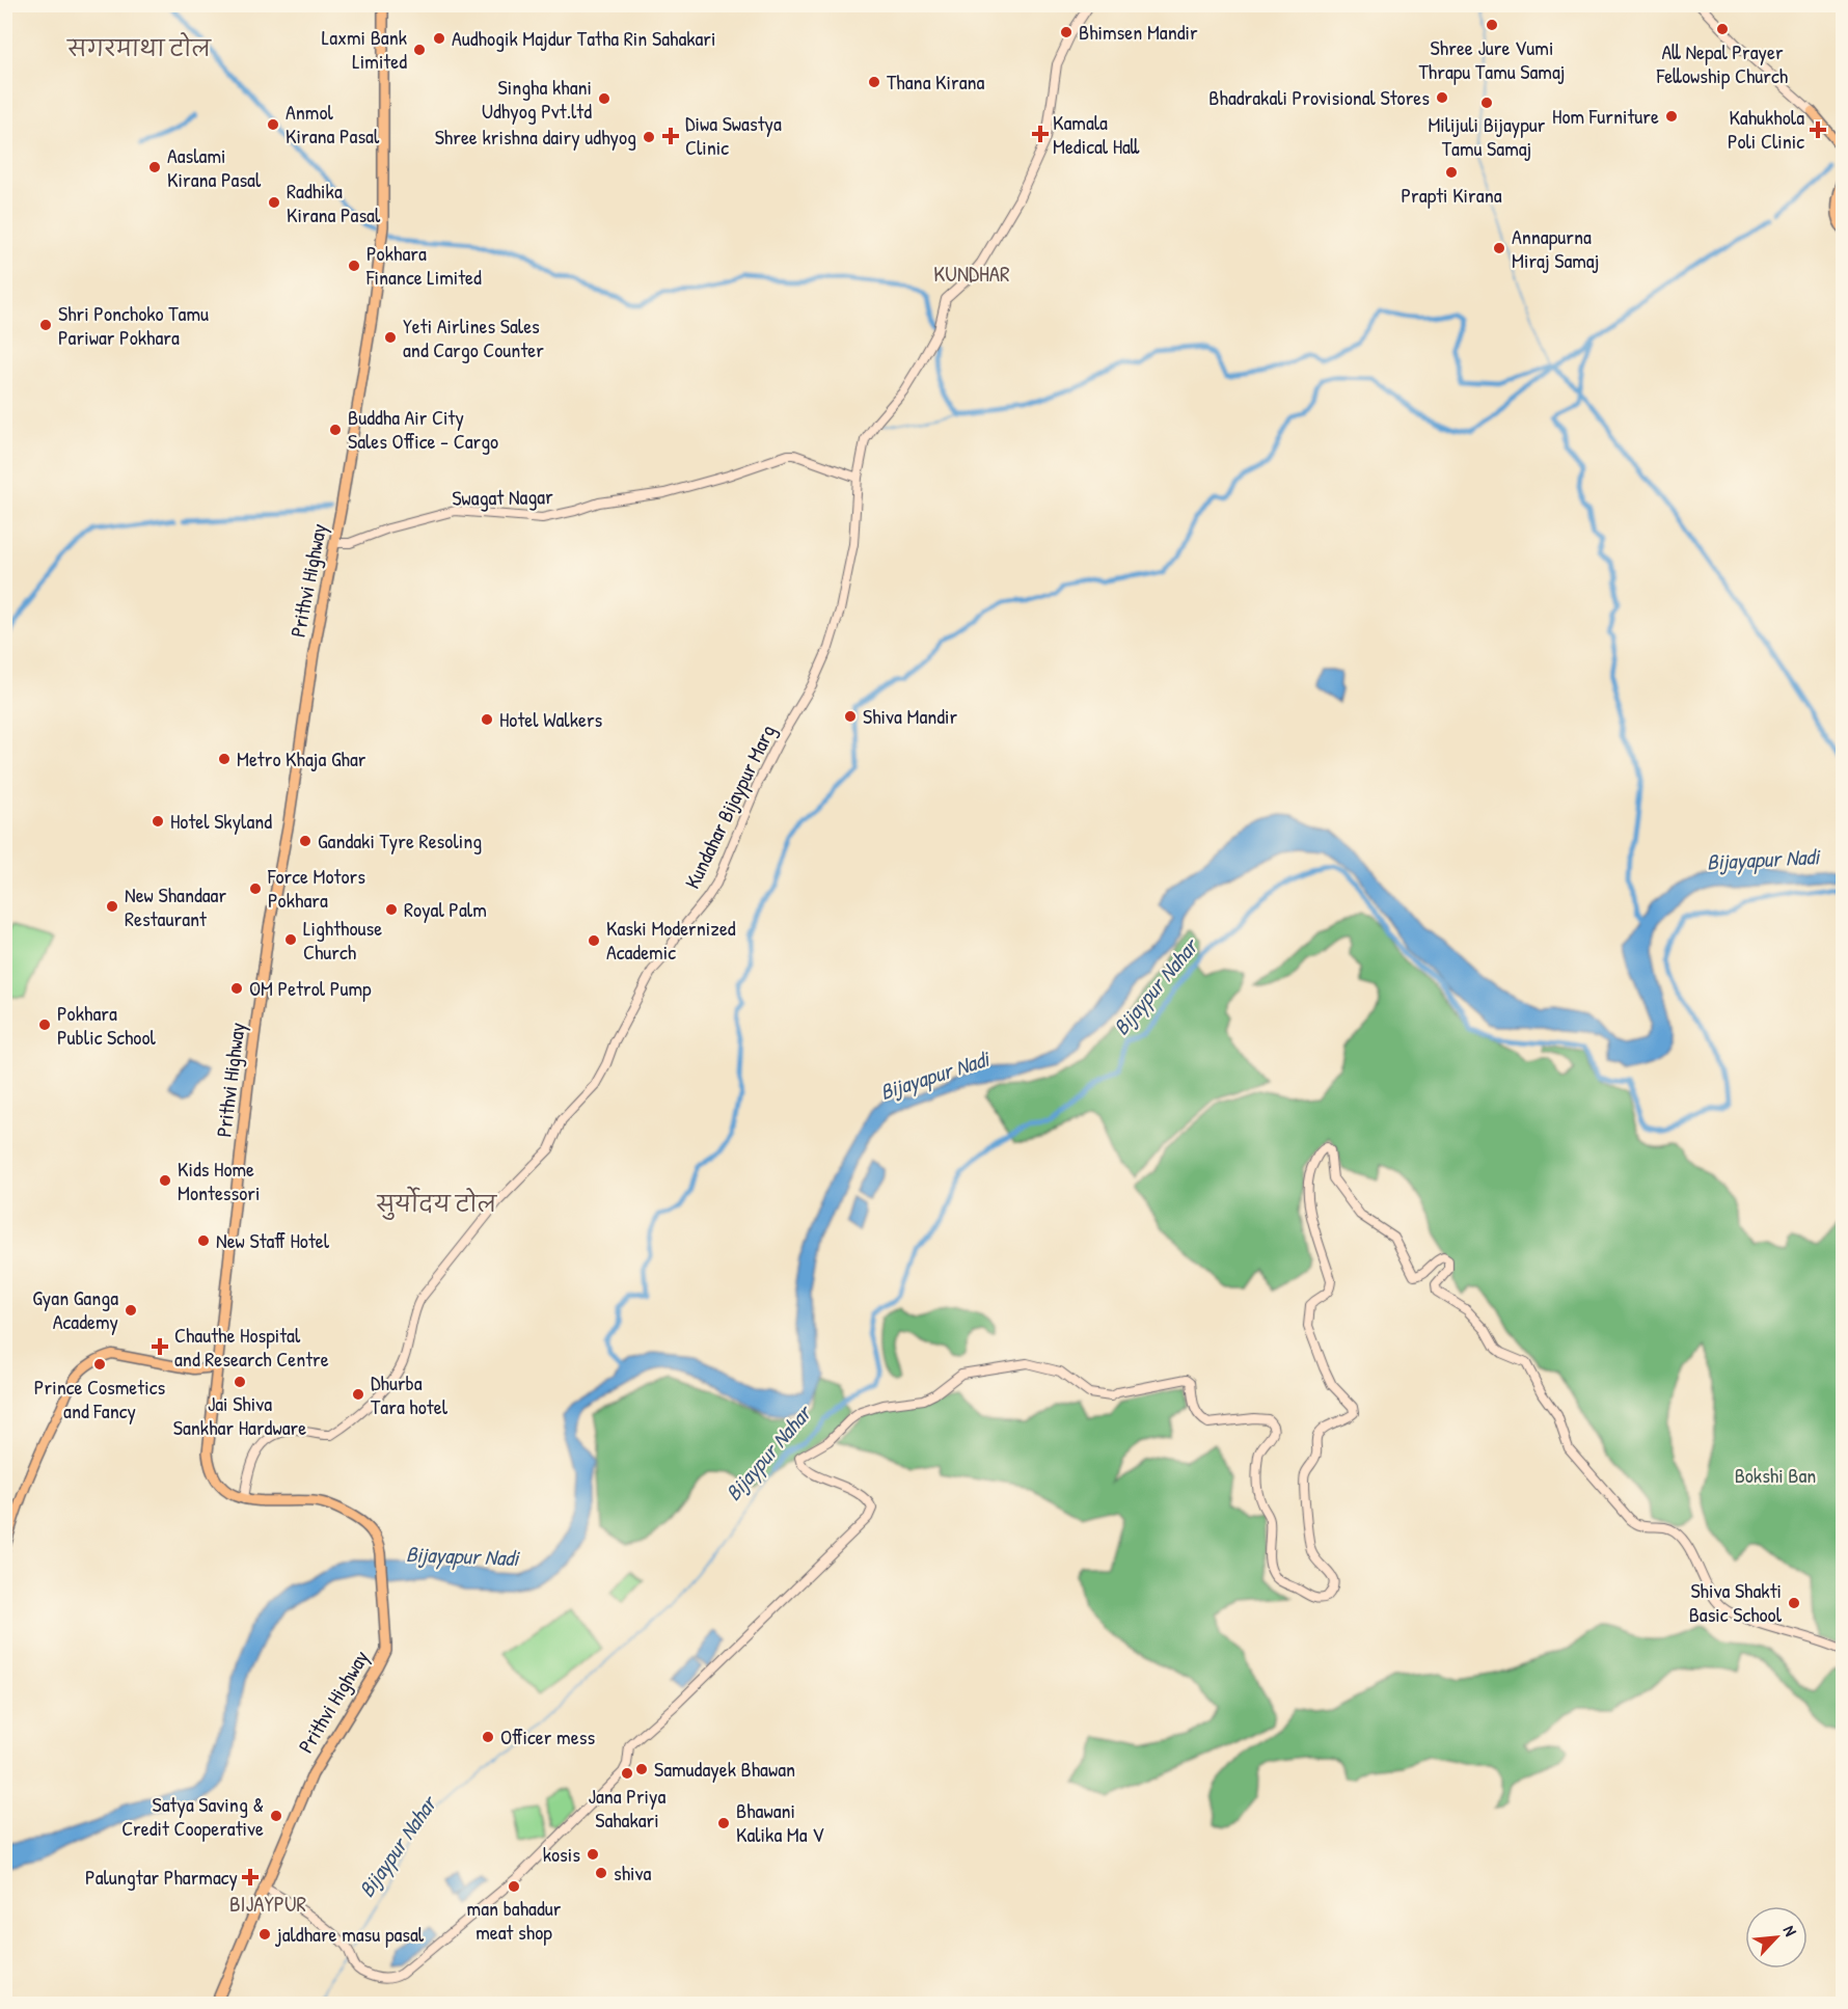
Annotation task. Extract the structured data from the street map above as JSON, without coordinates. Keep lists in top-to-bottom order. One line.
{"streets":{"highway":["Prithvi Highway"],"main road":["Swagat Nagar","Kundahar Bijaypur Marg"]},"crossings":[["Swagat Nagar","Prithvi Highway"],["Swagat Nagar","Kundahar Bijaypur Marg"],["Prithvi Highway","Kundahar Bijaypur Marg"]],"districts":["सगरमाथा टोल","KUNDHAR","सुर्योदय टोल","BIJAYPUR"],"water":["Bijayapur Nadi","Bijaypur Nahar"],"parks":["Bokshi Ban"],"places":{"other":["Shree Jure Vumi Thrapu Tamu Samaj","All Nepal Prayer Fellowship Church","Bhimsen Mandir","Audhogik Majdur Tatha Rin Sahakari","Laxmi Bank Limited","Thana Kirana","Bhadrakali Provisional Stores","Singha khani Udhyog Pvt.ltd","Milijuli Bijaypur Tamu Samaj","Hom Furniture","Anmol Kirana Pasal","Shree krishna dairy udhyog","Aaslami Kirana Pasal","Prapti Kirana","Radhika Kirana Pasal","Annapurna Miraj Samaj","Pokhara Finance Limited","Shri Ponchoko Tamu Pariwar Pokhara","Yeti Airlines Sales and Cargo Counter","Buddha Air City Sales Office - Cargo","Shiva Mandir","Hotel Walkers","Metro Khaja Ghar","Hotel Skyland","Gandaki Tyre Resoling","Force Motors Pokhara","New Shandaar Restaurant","Royal Palm","Lighthouse Church","Kaski Modernized Academic","OM Petrol Pump","Pokhara Public School","Kids Home Montessori","New Staff Hotel","Gyan Ganga Academy","Prince Cosmetics and Fancy","Jai Shiva Sankhar Hardware","Dhurba Tara hotel","Shiva Shakti Basic School","Officer mess","Samudayek Bhawan","Jana Priya Sahakari","Satya Saving & Credit Cooperative","Bhawani Kalika Ma V","kosis","shiva","man bahadur meat shop","jaldhare masu pasal"],"health":["Kahukhola Poli Clinic","Kamala Medical Hall","Diwa Swastya Clinic","Chauthe Hospital and Research Centre","Palungtar Pharmacy"]},"north":"top right"}
